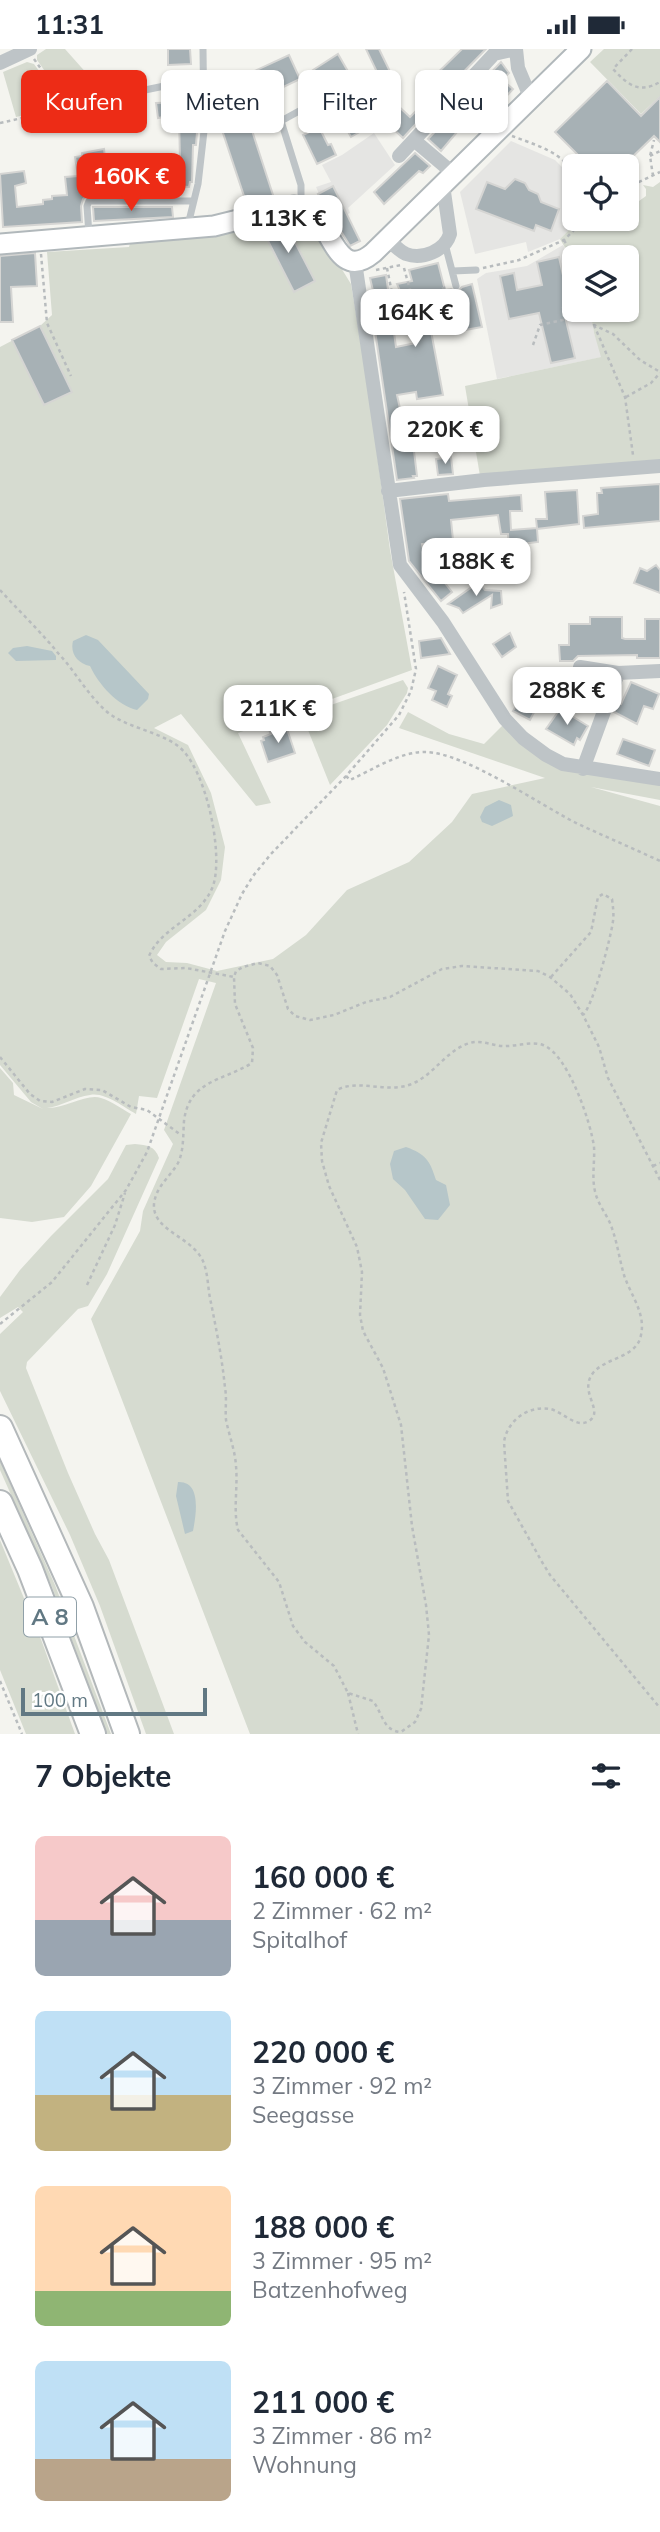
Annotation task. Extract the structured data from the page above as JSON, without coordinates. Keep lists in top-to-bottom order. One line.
{"streets":{"highway":["A 8"]},"scale_bar":"100 m","page":{"status":"11:31","chip":["Kaufen","Mieten","Filter","Neu"],"price":["160K €","113K €","164K €","220K €","188K €","288K €","211K €"],"scale":"100 m","heading":"7 Objekte","list":[{"name":"160 000 €","note":"2 Zimmer · 62 m² · Spitalhof"},{"name":"220 000 €","note":"3 Zimmer · 92 m² · Seegasse"},{"name":"188 000 €","note":"3 Zimmer · 95 m² · Batzenhofweg"},{"name":"211 000 €","note":"3 Zimmer · 86 m² · Wohnung"}]}}
